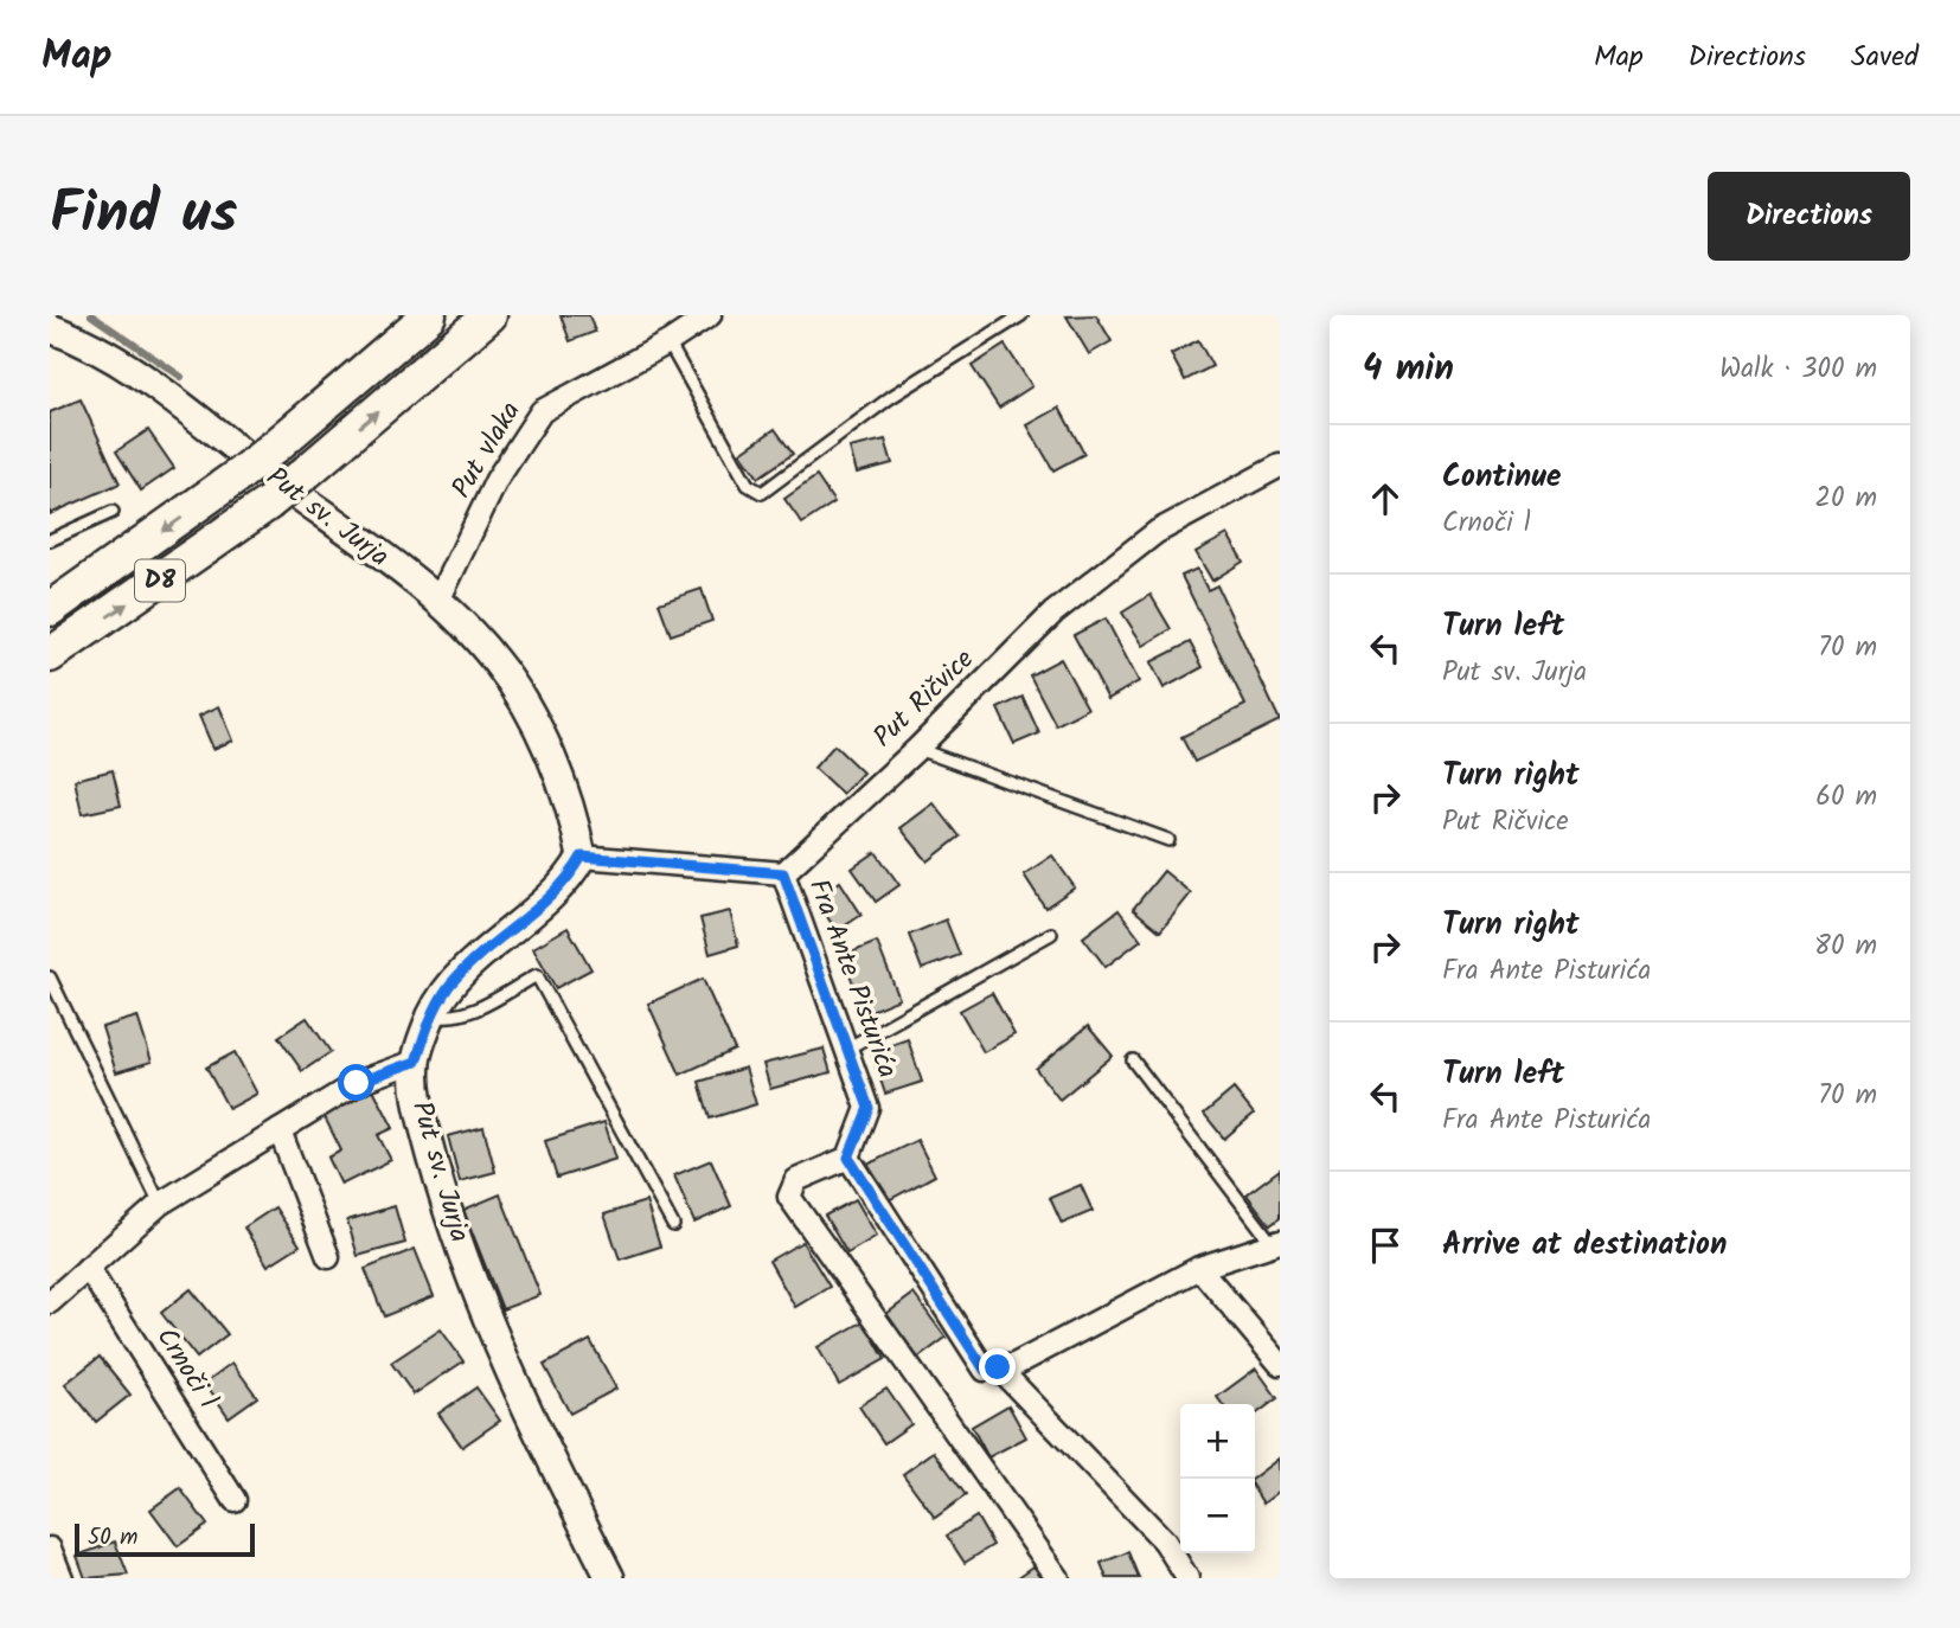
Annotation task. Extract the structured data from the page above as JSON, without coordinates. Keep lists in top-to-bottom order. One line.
{"streets":{"main road":["D8"],"street":["Put vlaka","Put sv. Jurja","Put Ričvice","Fra Ante Pisturića","Crnoči l"]},"crossings":[["Put vlaka","Put sv. Jurja"],["Put sv. Jurja","D8"],["Put Ričvice","Fra Ante Pisturića"]],"scale_bar":"50 m","page":{"header":"Map","nav":["Map","Directions","Saved"],"title":"Find us","buttons":"Directions","heading":["4 min","Walk · 300 m"],"list":[["Continue","Crnoči l","20 m"],["Turn left","Put sv. Jurja","70 m"],["Turn right","Put Ričvice","60 m"],["Turn right","Fra Ante Pisturića","80 m"],["Turn left","Fra Ante Pisturića","70 m"],"Arrive at destination"],"map_buttons":["+","−"],"scale":"50 m"}}
